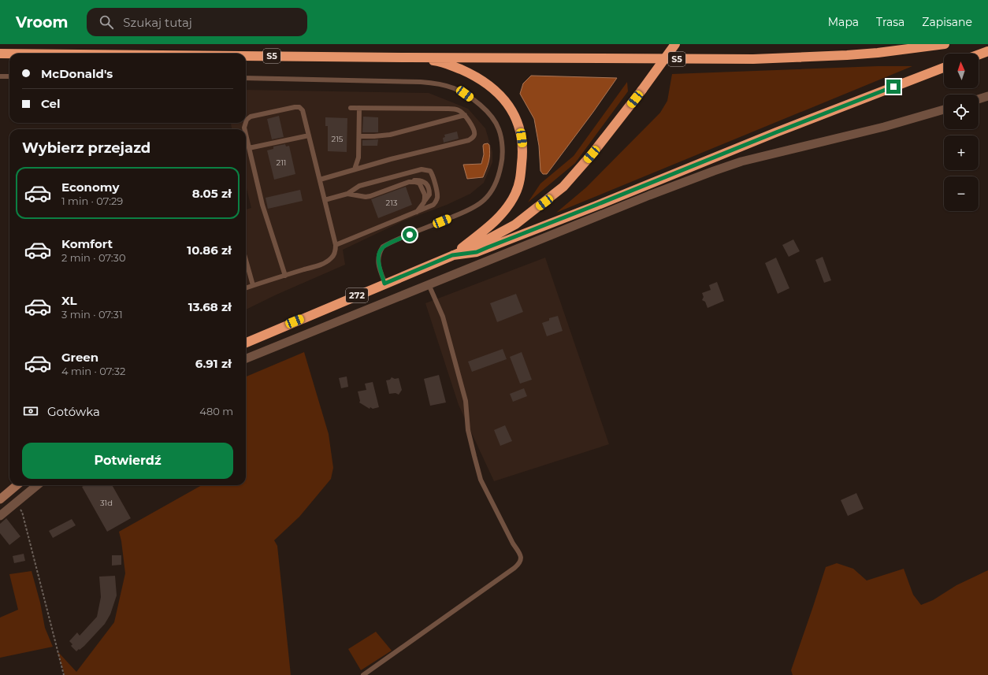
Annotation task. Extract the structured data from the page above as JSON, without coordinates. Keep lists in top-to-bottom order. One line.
{"streets":{"highway":["S5","272"]},"house_numbers":["215","211","213","31d"],"north":"top","page":{"header":"Vroom","search":"Szukaj tutaj","nav":["Mapa","Trasa","Zapisane"],"map_buttons":["+","−"],"banner":["McDonald's","Cel"],"heading":"Wybierz przejazd","list":[{"name":"Economy","note":"1 min · 07:29","value":"8.05 zł"},{"name":"Komfort","note":"2 min · 07:30","value":"10.86 zł"},{"name":"XL","note":"3 min · 07:31","value":"13.68 zł"},{"name":"Green","note":"4 min · 07:32","value":"6.91 zł"}],"pay":["Gotówka","480 m"],"buttons":"Potwierdź"}}
